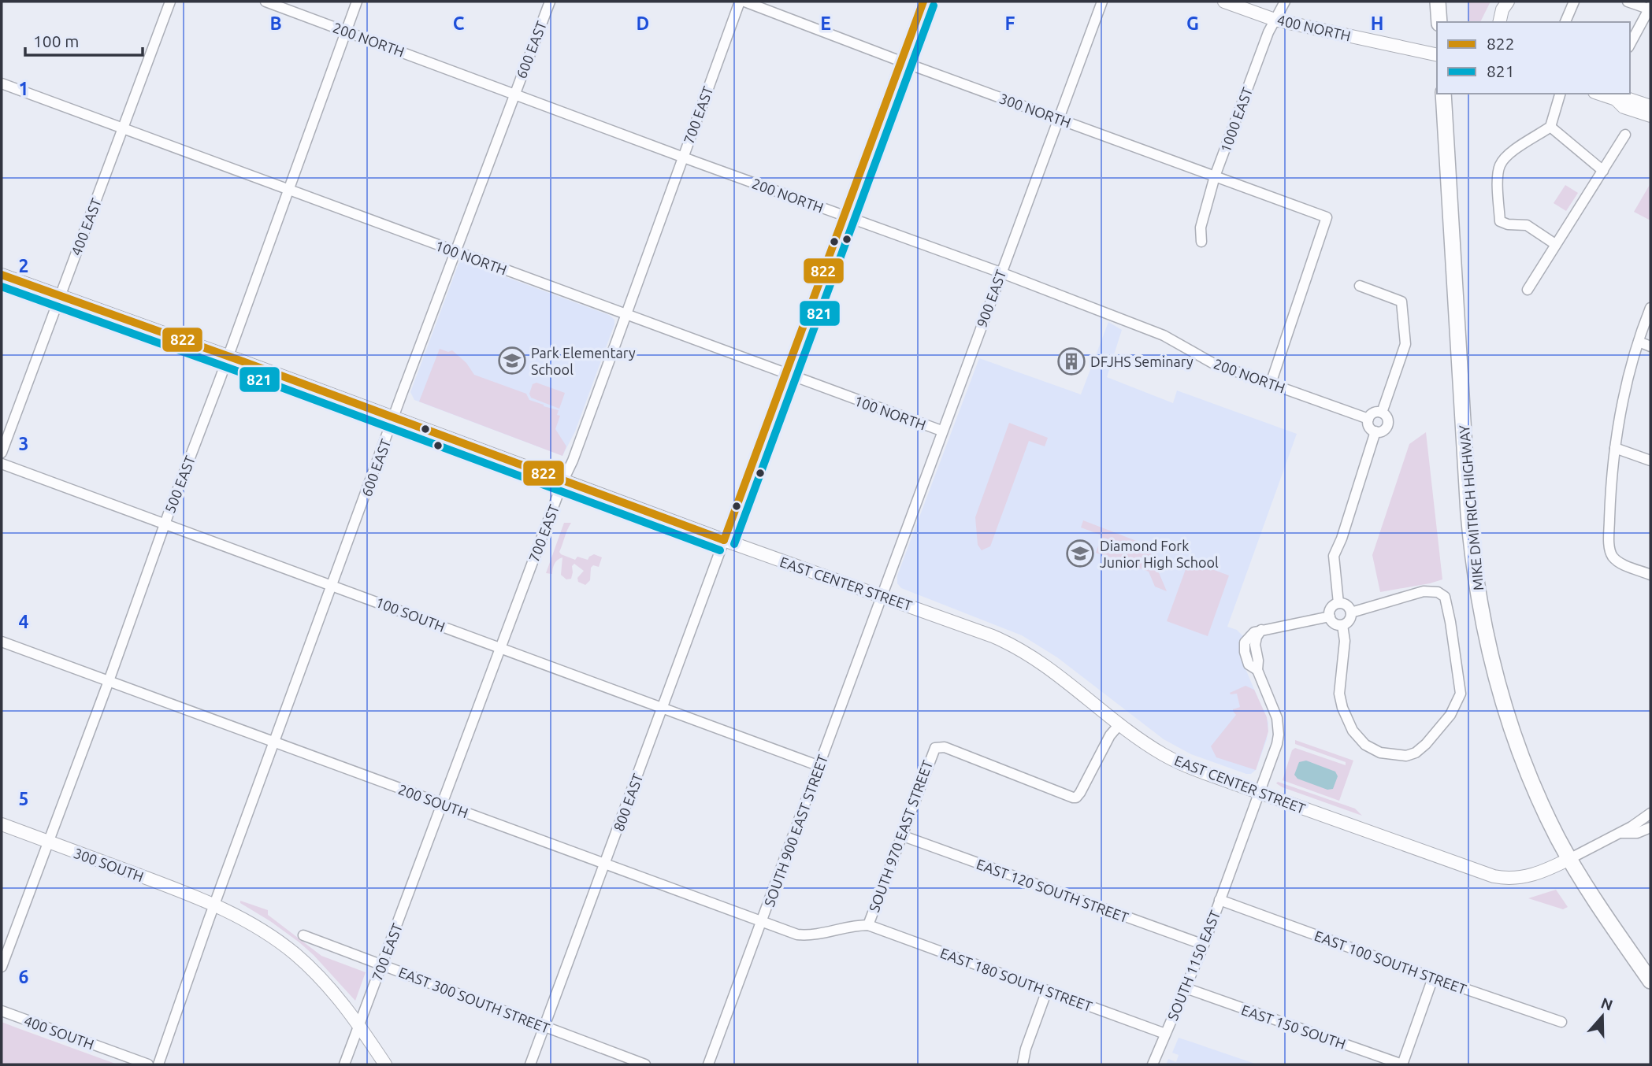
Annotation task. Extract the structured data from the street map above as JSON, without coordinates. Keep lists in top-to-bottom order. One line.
{"streets":{"highway":["MIKE DMITRICH HIGHWAY"],"main road":["400 NORTH","EAST CENTER STREET","300 SOUTH"],"street":["200 NORTH","600 EAST","300 NORTH","700 EAST","1000 EAST","400 EAST","100 NORTH","900 EAST","500 EAST","100 SOUTH","200 SOUTH","800 EAST","SOUTH 900 EAST STREET","SOUTH 970 EAST STREET","EAST 120 SOUTH STREET","EAST 100 SOUTH STREET","SOUTH 1150 EAST","EAST 180 SOUTH STREET","EAST 300 SOUTH STREET","EAST 150 SOUTH","400 SOUTH"]},"crossings":[["400 NORTH","1000 EAST"],["200 NORTH","600 EAST"],["200 NORTH","300 NORTH"],["200 NORTH","700 EAST"],["200 NORTH","900 EAST"],["200 NORTH","500 EAST"],["200 NORTH","800 EAST"],["600 EAST","100 NORTH"],["600 EAST","EAST CENTER STREET"],["600 EAST","100 SOUTH"],["600 EAST","200 SOUTH"],["600 EAST","300 SOUTH"],["300 NORTH","1000 EAST"],["300 NORTH","900 EAST"],["300 NORTH","800 EAST"],["700 EAST","100 NORTH"],["700 EAST","EAST CENTER STREET"],["700 EAST","100 SOUTH"],["700 EAST","200 SOUTH"],["700 EAST","300 SOUTH"],["700 EAST","EAST 300 SOUTH STREET"],["400 EAST","100 NORTH"],["400 EAST","EAST CENTER STREET"],["100 NORTH","900 EAST"],["100 NORTH","500 EAST"],["100 NORTH","800 EAST"],["900 EAST","EAST CENTER STREET"],["900 EAST","SOUTH 900 EAST STREET"],["500 EAST","EAST CENTER STREET"],["500 EAST","100 SOUTH"],["500 EAST","200 SOUTH"],["500 EAST","300 SOUTH"],["MIKE DMITRICH HIGHWAY","EAST CENTER STREET"],["EAST CENTER STREET","800 EAST"],["EAST CENTER STREET","SOUTH 900 EAST STREET"],["EAST CENTER STREET","SOUTH 970 EAST STREET"],["EAST CENTER STREET","SOUTH 1150 EAST"],["100 SOUTH","800 EAST"],["100 SOUTH","SOUTH 900 EAST STREET"],["200 SOUTH","800 EAST"],["200 SOUTH","SOUTH 900 EAST STREET"],["200 SOUTH","SOUTH 970 EAST STREET"],["200 SOUTH","EAST 180 SOUTH STREET"],["800 EAST","EAST 300 SOUTH STREET"],["SOUTH 970 EAST STREET","EAST 120 SOUTH STREET"],["SOUTH 970 EAST STREET","EAST 180 SOUTH STREET"],["EAST 120 SOUTH STREET","SOUTH 1150 EAST"],["EAST 100 SOUTH STREET","SOUTH 1150 EAST"],["SOUTH 1150 EAST","EAST 180 SOUTH STREET"],["SOUTH 1150 EAST","EAST 150 SOUTH"]],"places":{"school or university":["Park Elementary School","Diamond Fork Junior High School"],"building":["DFJHS Seminary"]},"lines":["transit line 822","transit line 821"],"legend":["822","821"],"scale_bar":"100 m","north":"top","grid":{"columns":["B","C","D","E","F","G","H"],"rows":["1","2","3","4","5","6"]}}
